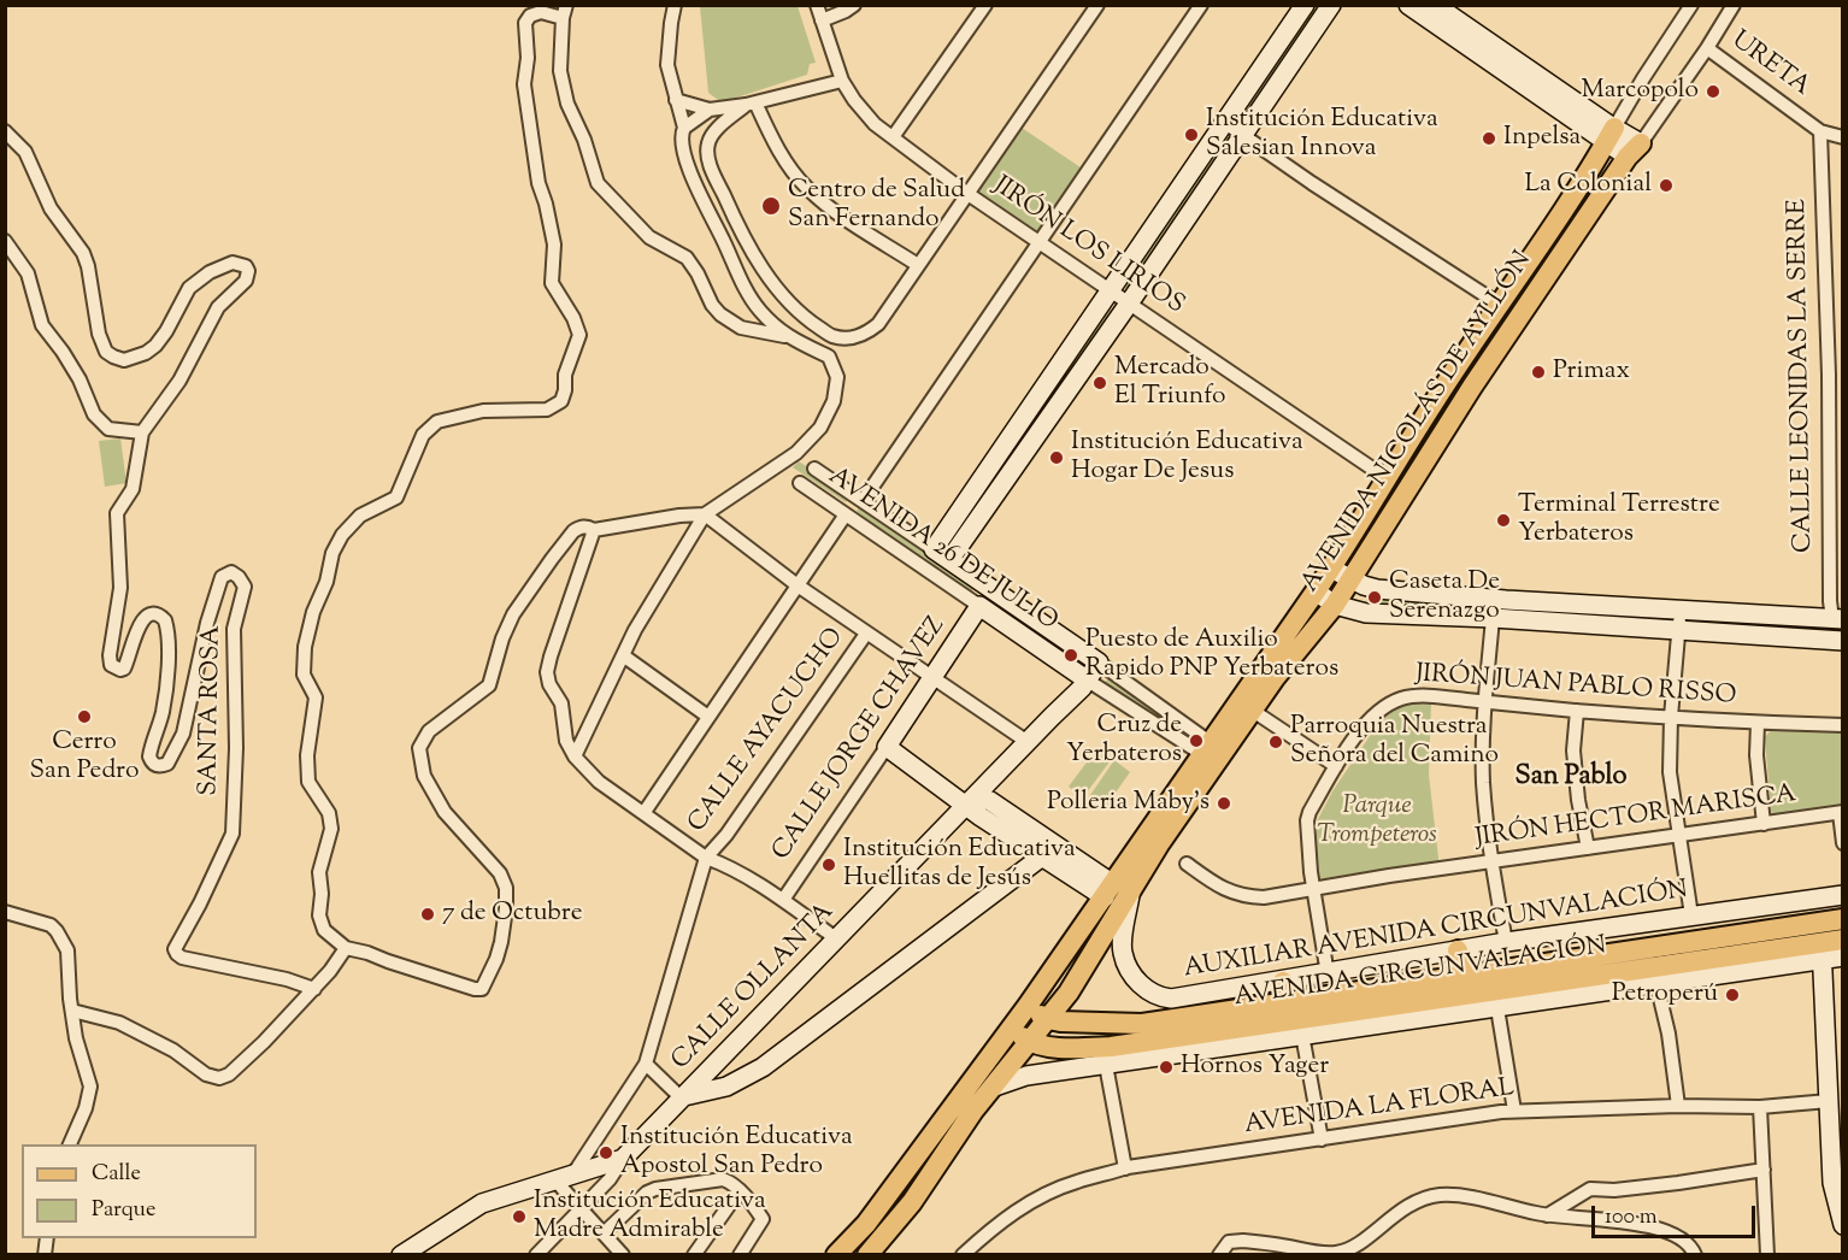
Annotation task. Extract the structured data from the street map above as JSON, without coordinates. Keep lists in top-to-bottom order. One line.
{"streets":{"main road":["AVENIDA NICOLÁS DE AYLLÓN","AVENIDA CIRCUNVALACIÓN"],"street":["URETA","JIRÓN LOS LIRIOS","CALLE LEONIDAS LA SERRE","AVENIDA 26 DE JULIO","JIRÓN JUAN PABLO RISSO","SANTA ROSA","CALLE AYACUCHO","CALLE JORGE CHAVEZ","JIRÓN HECTOR MARISCA","AUXILIAR AVENIDA CIRCUNVALACIÓN","CALLE OLLANTA","AVENIDA LA FLORAL"]},"crossings":[["URETA","CALLE LEONIDAS LA SERRE"],["URETA","AVENIDA NICOLÁS DE AYLLÓN"],["JIRÓN LOS LIRIOS","AVENIDA NICOLÁS DE AYLLÓN"],["AVENIDA NICOLÁS DE AYLLÓN","AVENIDA 26 DE JULIO"],["AVENIDA NICOLÁS DE AYLLÓN","AUXILIAR AVENIDA CIRCUNVALACIÓN"],["AVENIDA NICOLÁS DE AYLLÓN","AVENIDA CIRCUNVALACIÓN"],["AVENIDA 26 DE JULIO","CALLE JORGE CHAVEZ"],["AVENIDA 26 DE JULIO","CALLE OLLANTA"],["JIRÓN JUAN PABLO RISSO","JIRÓN HECTOR MARISCA"],["JIRÓN JUAN PABLO RISSO","AUXILIAR AVENIDA CIRCUNVALACIÓN"]],"districts":["San Pablo"],"parks":["Parque Trompeteros"],"places":["Marcopolo","Institución Educativa Salesian Innova","Inpelsa","La Colonial","Centro de Salud San Fernando","Primax","Mercado El Triunfo","Institución Educativa Hogar De Jesus","Terminal Terrestre Yerbateros","Caseta De Serenazgo","Puesto de Auxilio Rapido PNP Yerbateros","Cerro San Pedro","Cruz de Yerbateros","Parroquia Nuestra Señora del Camino","Polleria Maby's","Institución Educativa Huellitas de Jesús","7 de Octubre","Petroperú","Hornos Yager","Institución Educativa Apostol San Pedro","Institución Educativa Madre Admirable"],"legend":["Calle","Parque"],"scale_bar":"100 m"}
